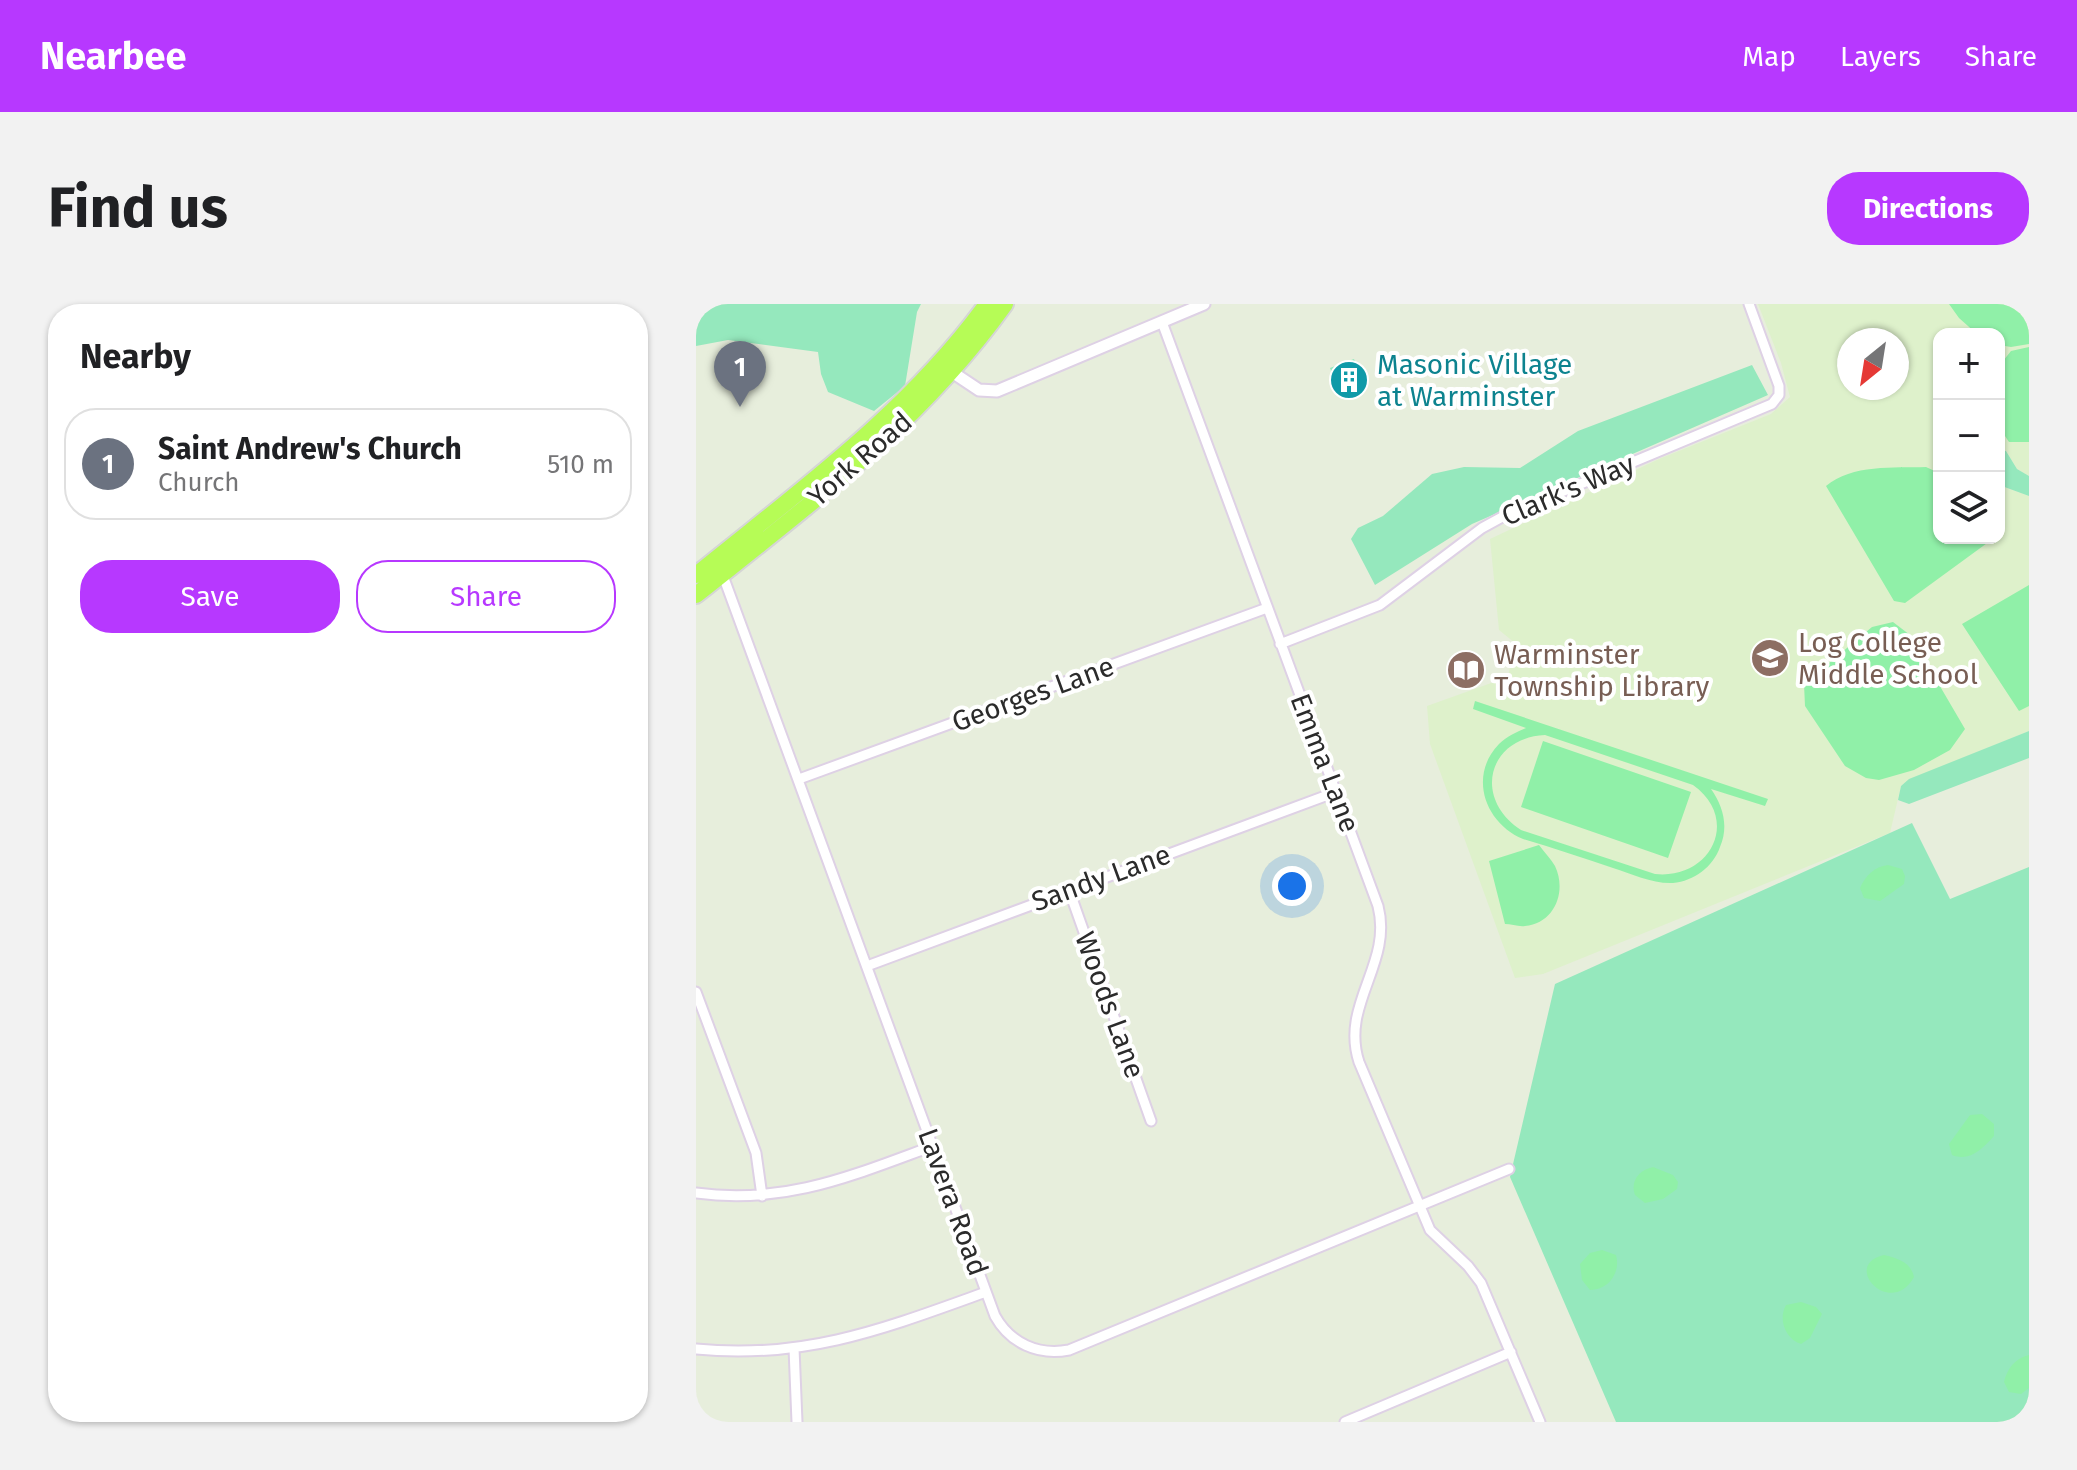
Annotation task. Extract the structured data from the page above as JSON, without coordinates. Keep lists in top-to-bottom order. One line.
{"streets":{"highway":["York Road"],"street":["Clark's Way","Georges Lane","Emma Lane","Sandy Lane","Woods Lane","Lavera Road"]},"crossings":[["York Road","Lavera Road"],["Clark's Way","Emma Lane"],["Georges Lane","Emma Lane"],["Georges Lane","Lavera Road"],["Emma Lane","Sandy Lane"],["Emma Lane","Lavera Road"],["Sandy Lane","Woods Lane"],["Sandy Lane","Lavera Road"]],"places":{"building":["Masonic Village at Warminster"],"school or university":["Log College Middle School"],"library":["Warminster Township Library"]},"north":"bottom left","page":{"header":"Nearbee","nav":["Map","Layers","Share"],"buttons":["Directions",["Save","Share"]],"title":"Find us","heading":"Nearby","map_buttons":["+","−"],"pins":"1","list":[{"mark":"1","name":"Saint Andrew's Church","note":"Church","value":"510 m"}]}}
